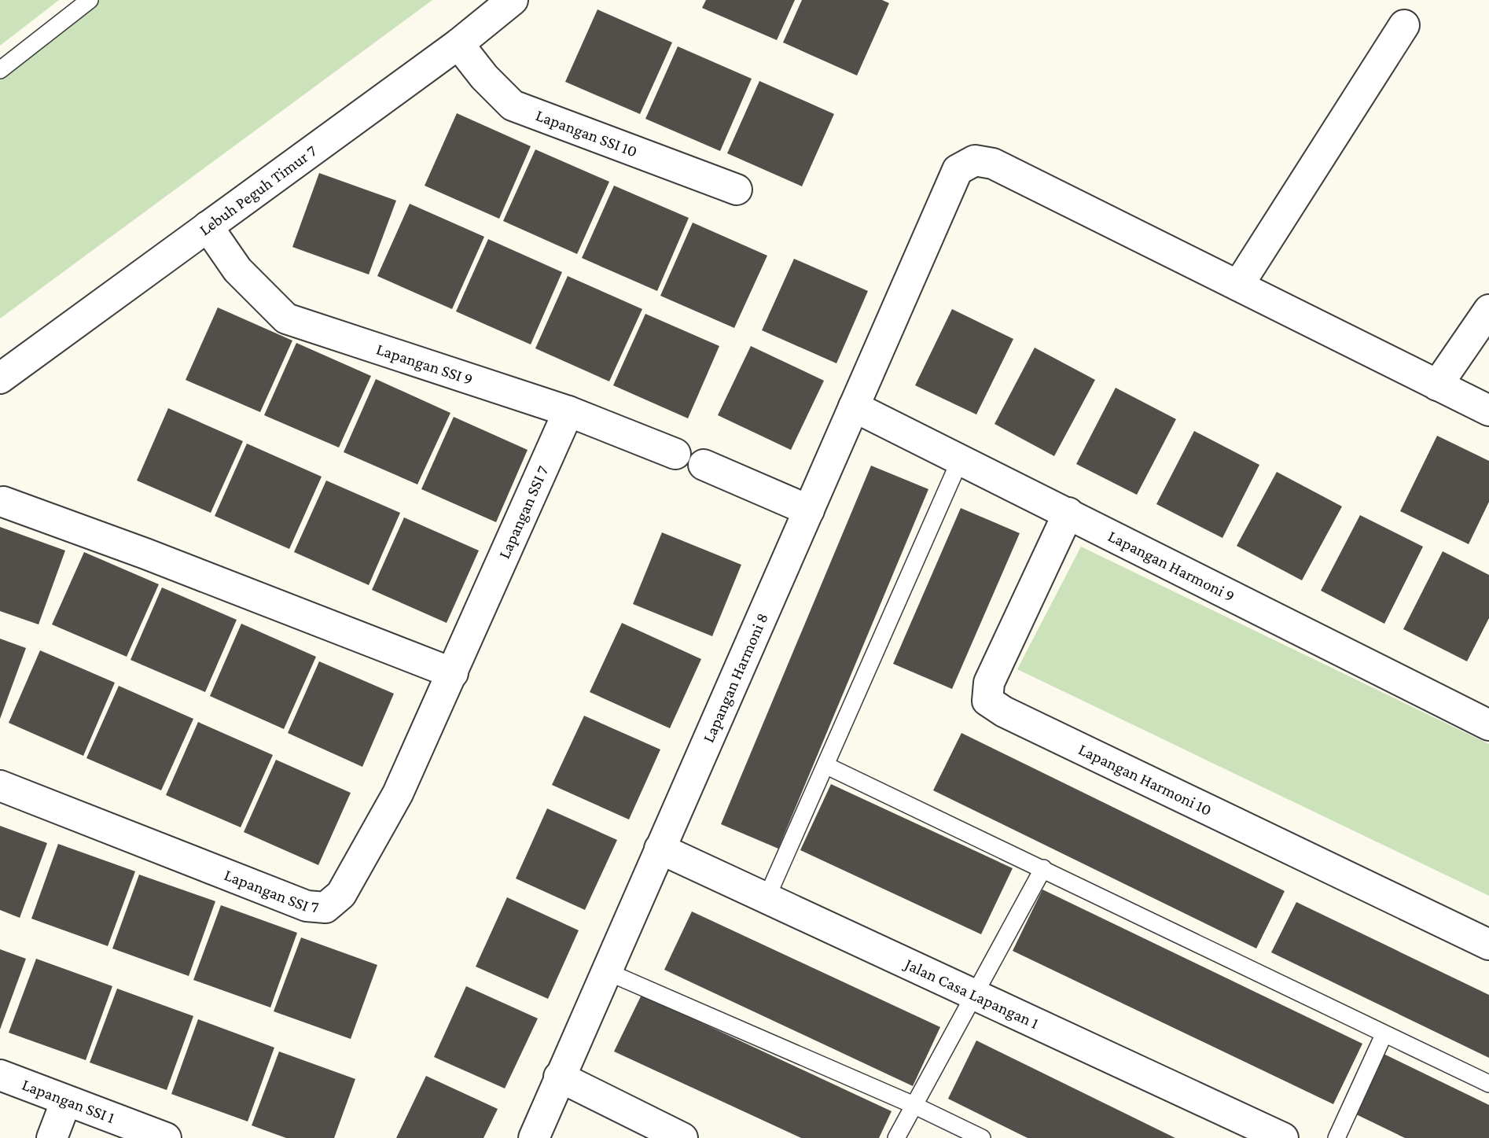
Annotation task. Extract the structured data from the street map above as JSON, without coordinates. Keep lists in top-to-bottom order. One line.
{"streets":{"street":["Lapangan SSI 10","Lebuh Peguh Timur 7","Lapangan SSI 9","Lapangan SSI 7","Lapangan Harmoni 9","Lapangan Harmoni 8","Lapangan Harmoni 10","Jalan Casa Lapangan 1","Lapangan SSI 1"]},"crossings":[["Lapangan SSI 10","Lebuh Peguh Timur 7"],["Lebuh Peguh Timur 7","Lapangan SSI 9"],["Lapangan SSI 9","Lapangan SSI 7"],["Lapangan Harmoni 9","Lapangan Harmoni 8"],["Lapangan Harmoni 9","Lapangan Harmoni 10"],["Lapangan Harmoni 8","Jalan Casa Lapangan 1"]]}
